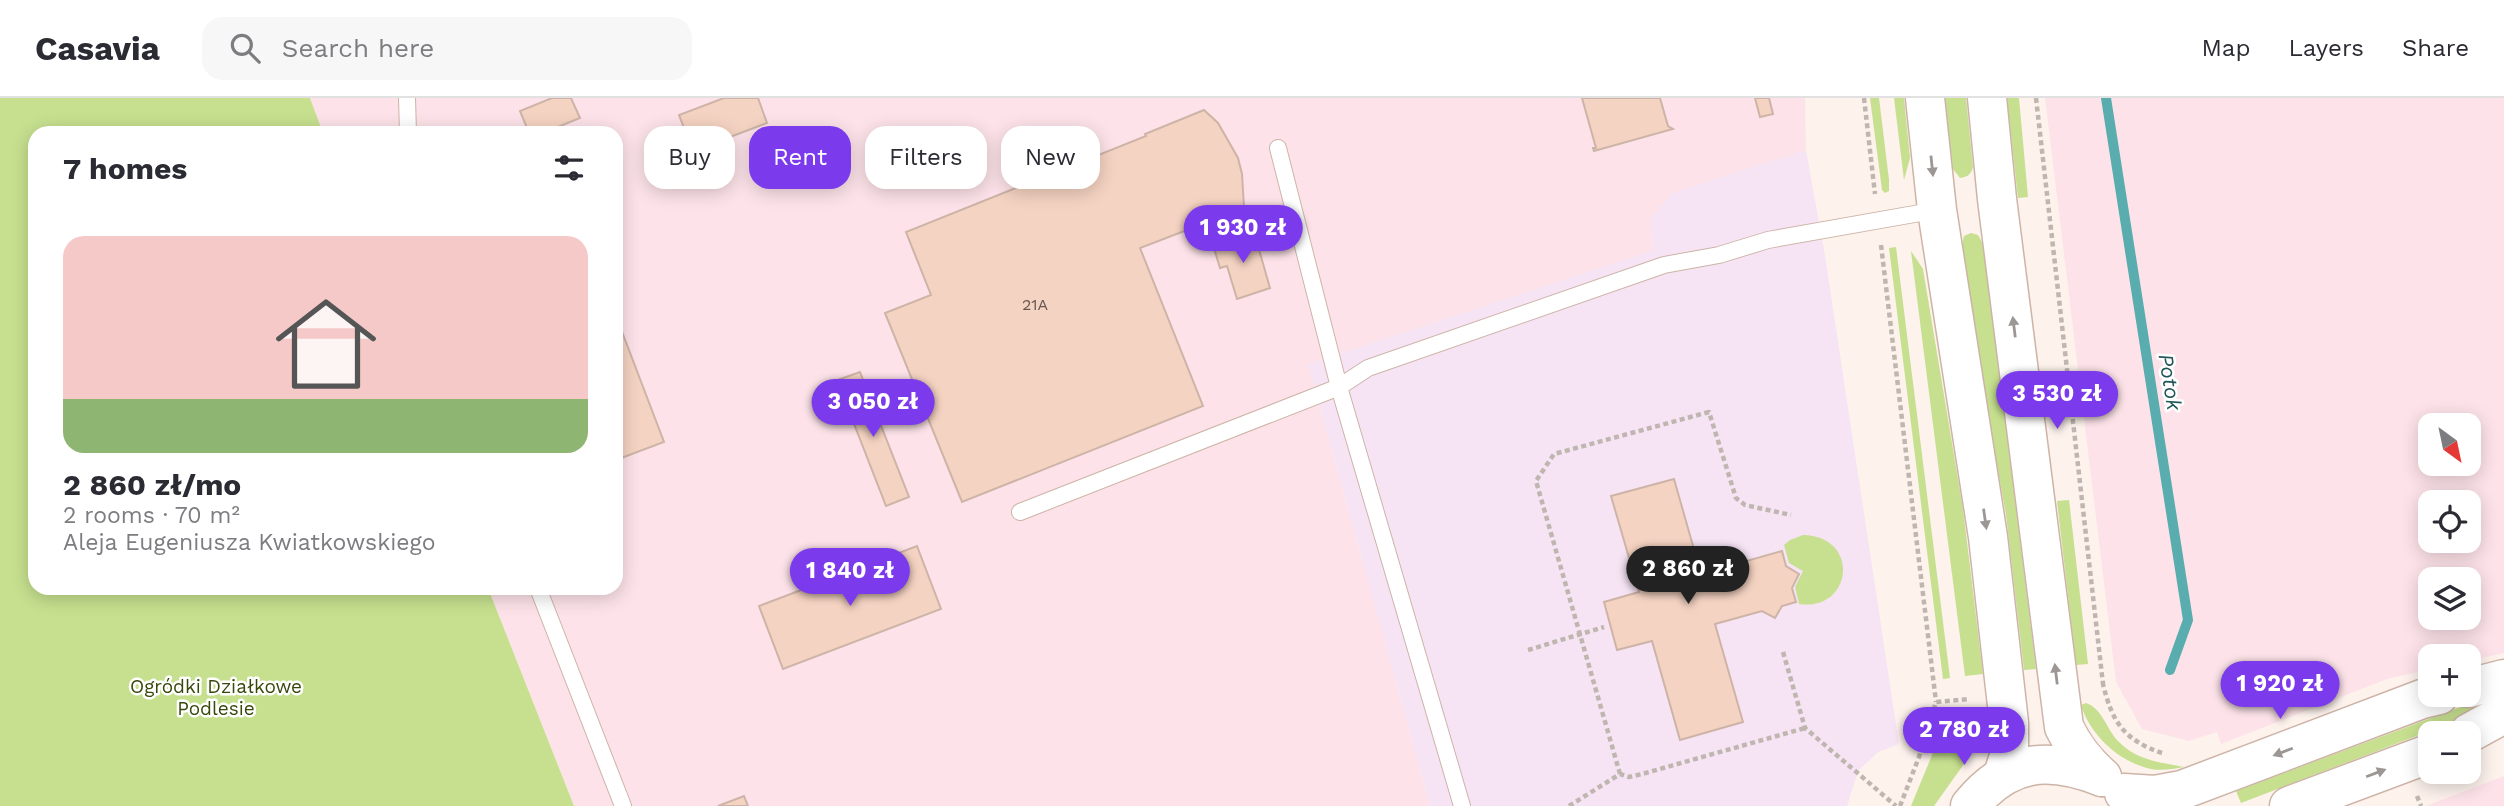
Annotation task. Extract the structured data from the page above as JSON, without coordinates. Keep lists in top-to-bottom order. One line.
{"water":["Potok"],"parks":["Ogródki Działkowe Podlesie"],"house_numbers":["21A"],"north":"bottom right","page":{"header":"Casavia","search":"Search here","nav":["Map","Layers","Share"],"chip":["Buy","Rent","Filters","New"],"heading":"7 homes","price":["1 930 zł","3 530 zł","3 050 zł","2 860 zł","1 840 zł","1 920 zł","2 780 zł"],"list":[{"name":"2 860 zł/mo","note":"2 rooms · 70 m² · Aleja Eugeniusza Kwiatkowskiego"}],"map_buttons":["+","−"]}}
